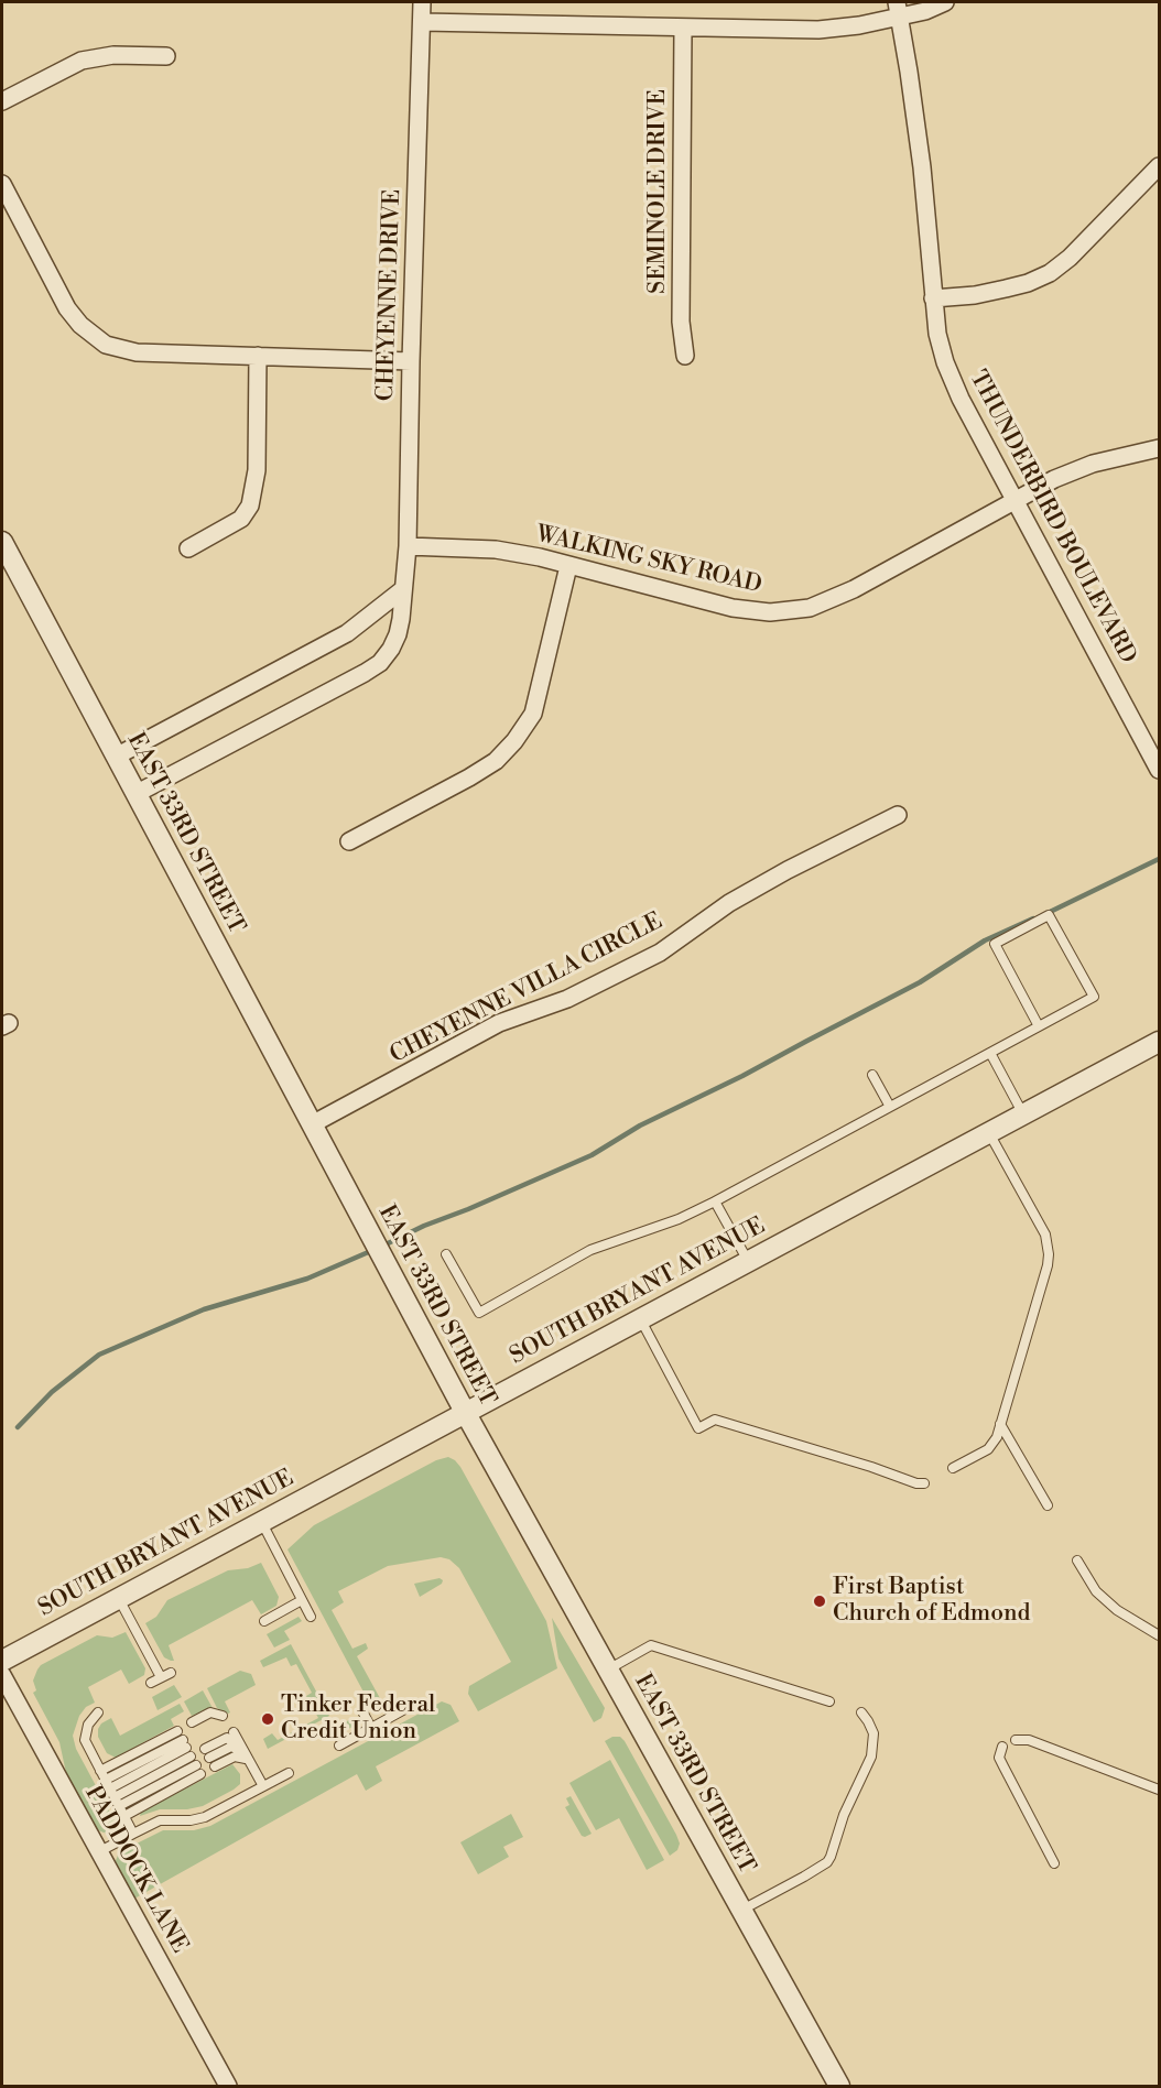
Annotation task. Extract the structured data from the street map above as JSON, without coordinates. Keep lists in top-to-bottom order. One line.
{"streets":{"street":["SEMINOLE DRIVE","CHEYENNE DRIVE","THUNDERBIRD BOULEVARD","WALKING SKY ROAD","EAST 33RD STREET","CHEYENNE VILLA CIRCLE","SOUTH BRYANT AVENUE","PADDOCK LANE"]},"crossings":[["CHEYENNE DRIVE","WALKING SKY ROAD"],["CHEYENNE DRIVE","EAST 33RD STREET"],["THUNDERBIRD BOULEVARD","WALKING SKY ROAD"],["EAST 33RD STREET","CHEYENNE VILLA CIRCLE"],["EAST 33RD STREET","SOUTH BRYANT AVENUE"]],"places":["First Baptist Church of Edmond","Tinker Federal Credit Union"]}
